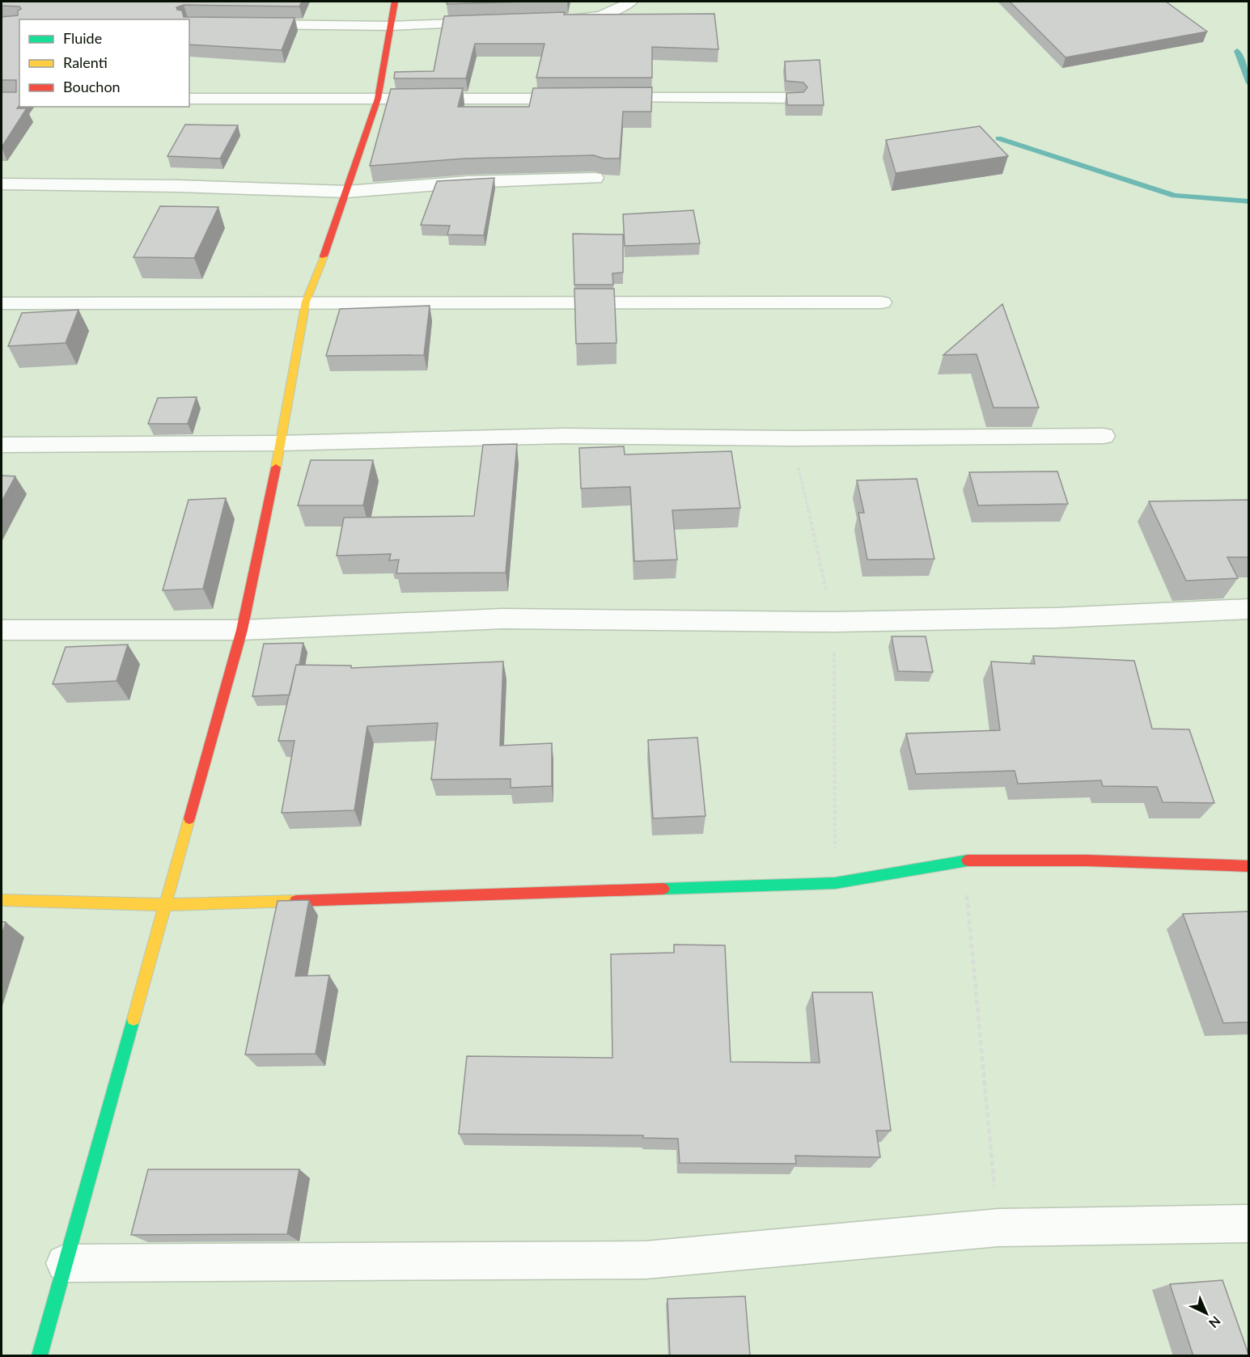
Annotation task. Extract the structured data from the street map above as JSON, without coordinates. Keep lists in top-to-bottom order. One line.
{"legend":["Fluide","Ralenti","Bouchon"],"north":"bottom right"}
